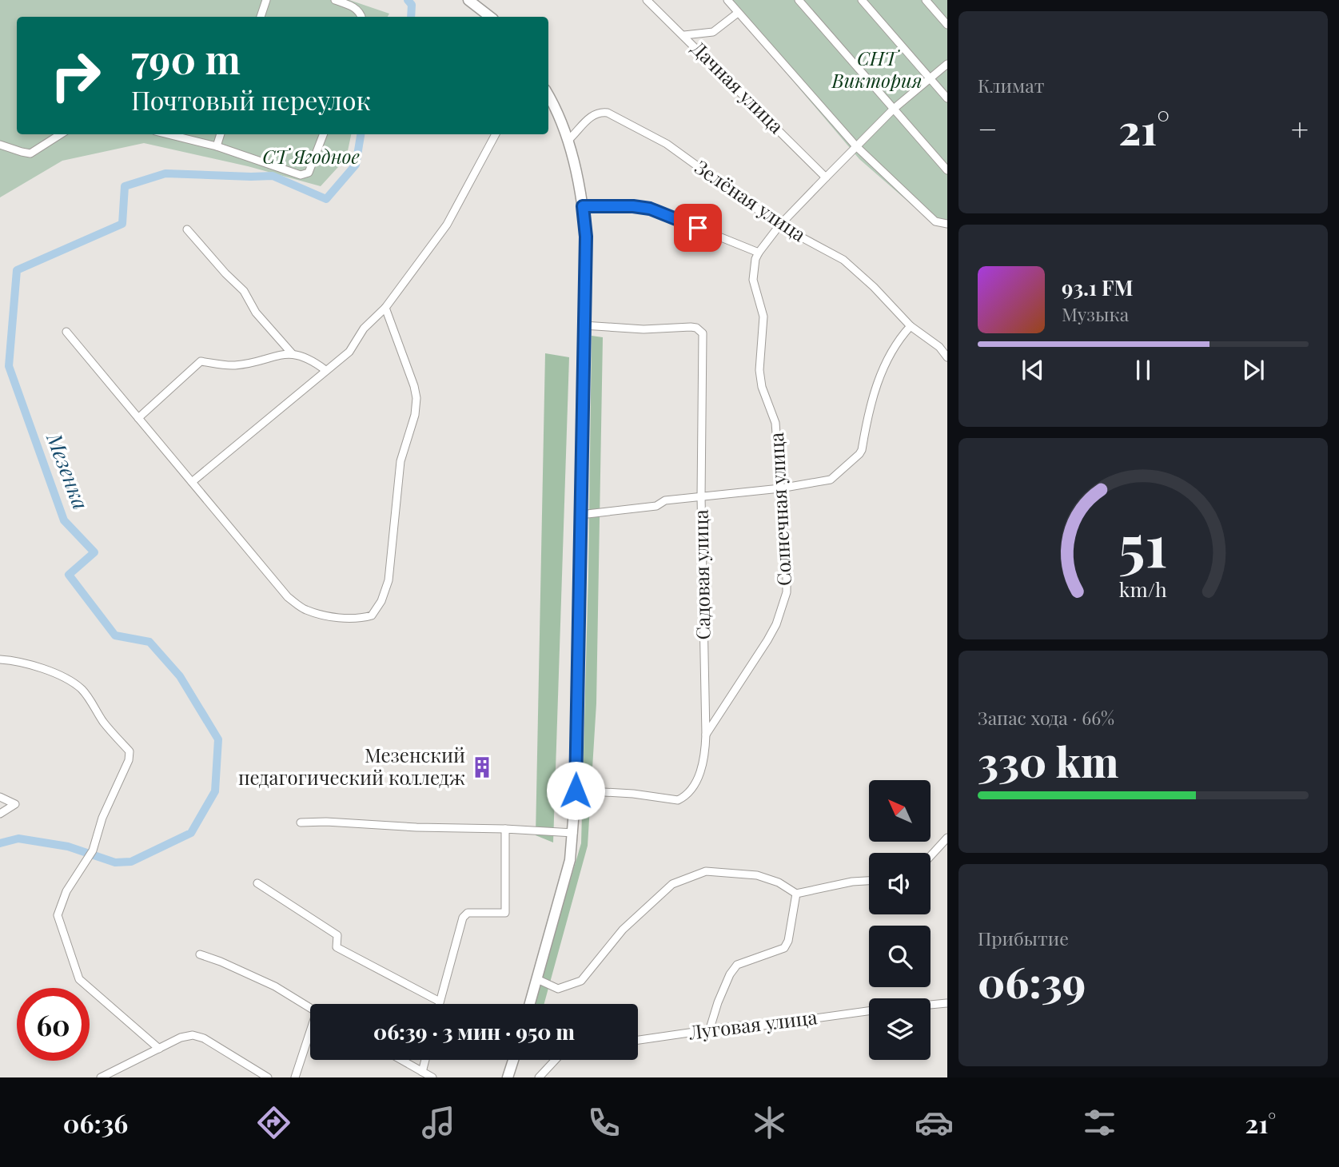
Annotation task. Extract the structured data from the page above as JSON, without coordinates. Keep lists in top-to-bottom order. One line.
{"streets":{"street":["Дачная улица","Зелёная улица","Солнечная улица","Садовая улица","Луговая улица"]},"crossings":[["Солнечная улица","Садовая улица"]],"water":["Мезенка"],"parks":["СНТ Виктория","СТ Ягодное"],"places":{"building":["Мезенский педагогический колледж"]},"north":"top left","page":{"tile":["Климат",["Запас хода · 66%","330 km"],["Прибытие","06:39"]],"turn":["790 m","Почтовый переулок"],"heat":["−","21°","+"],"song":["93.1 FM","Музыка"],"limit":"60","trip":"06:39 · 3 мин · 950 m","tabs":["06:36","21°"],"gauge":["51","km/h"]}}
